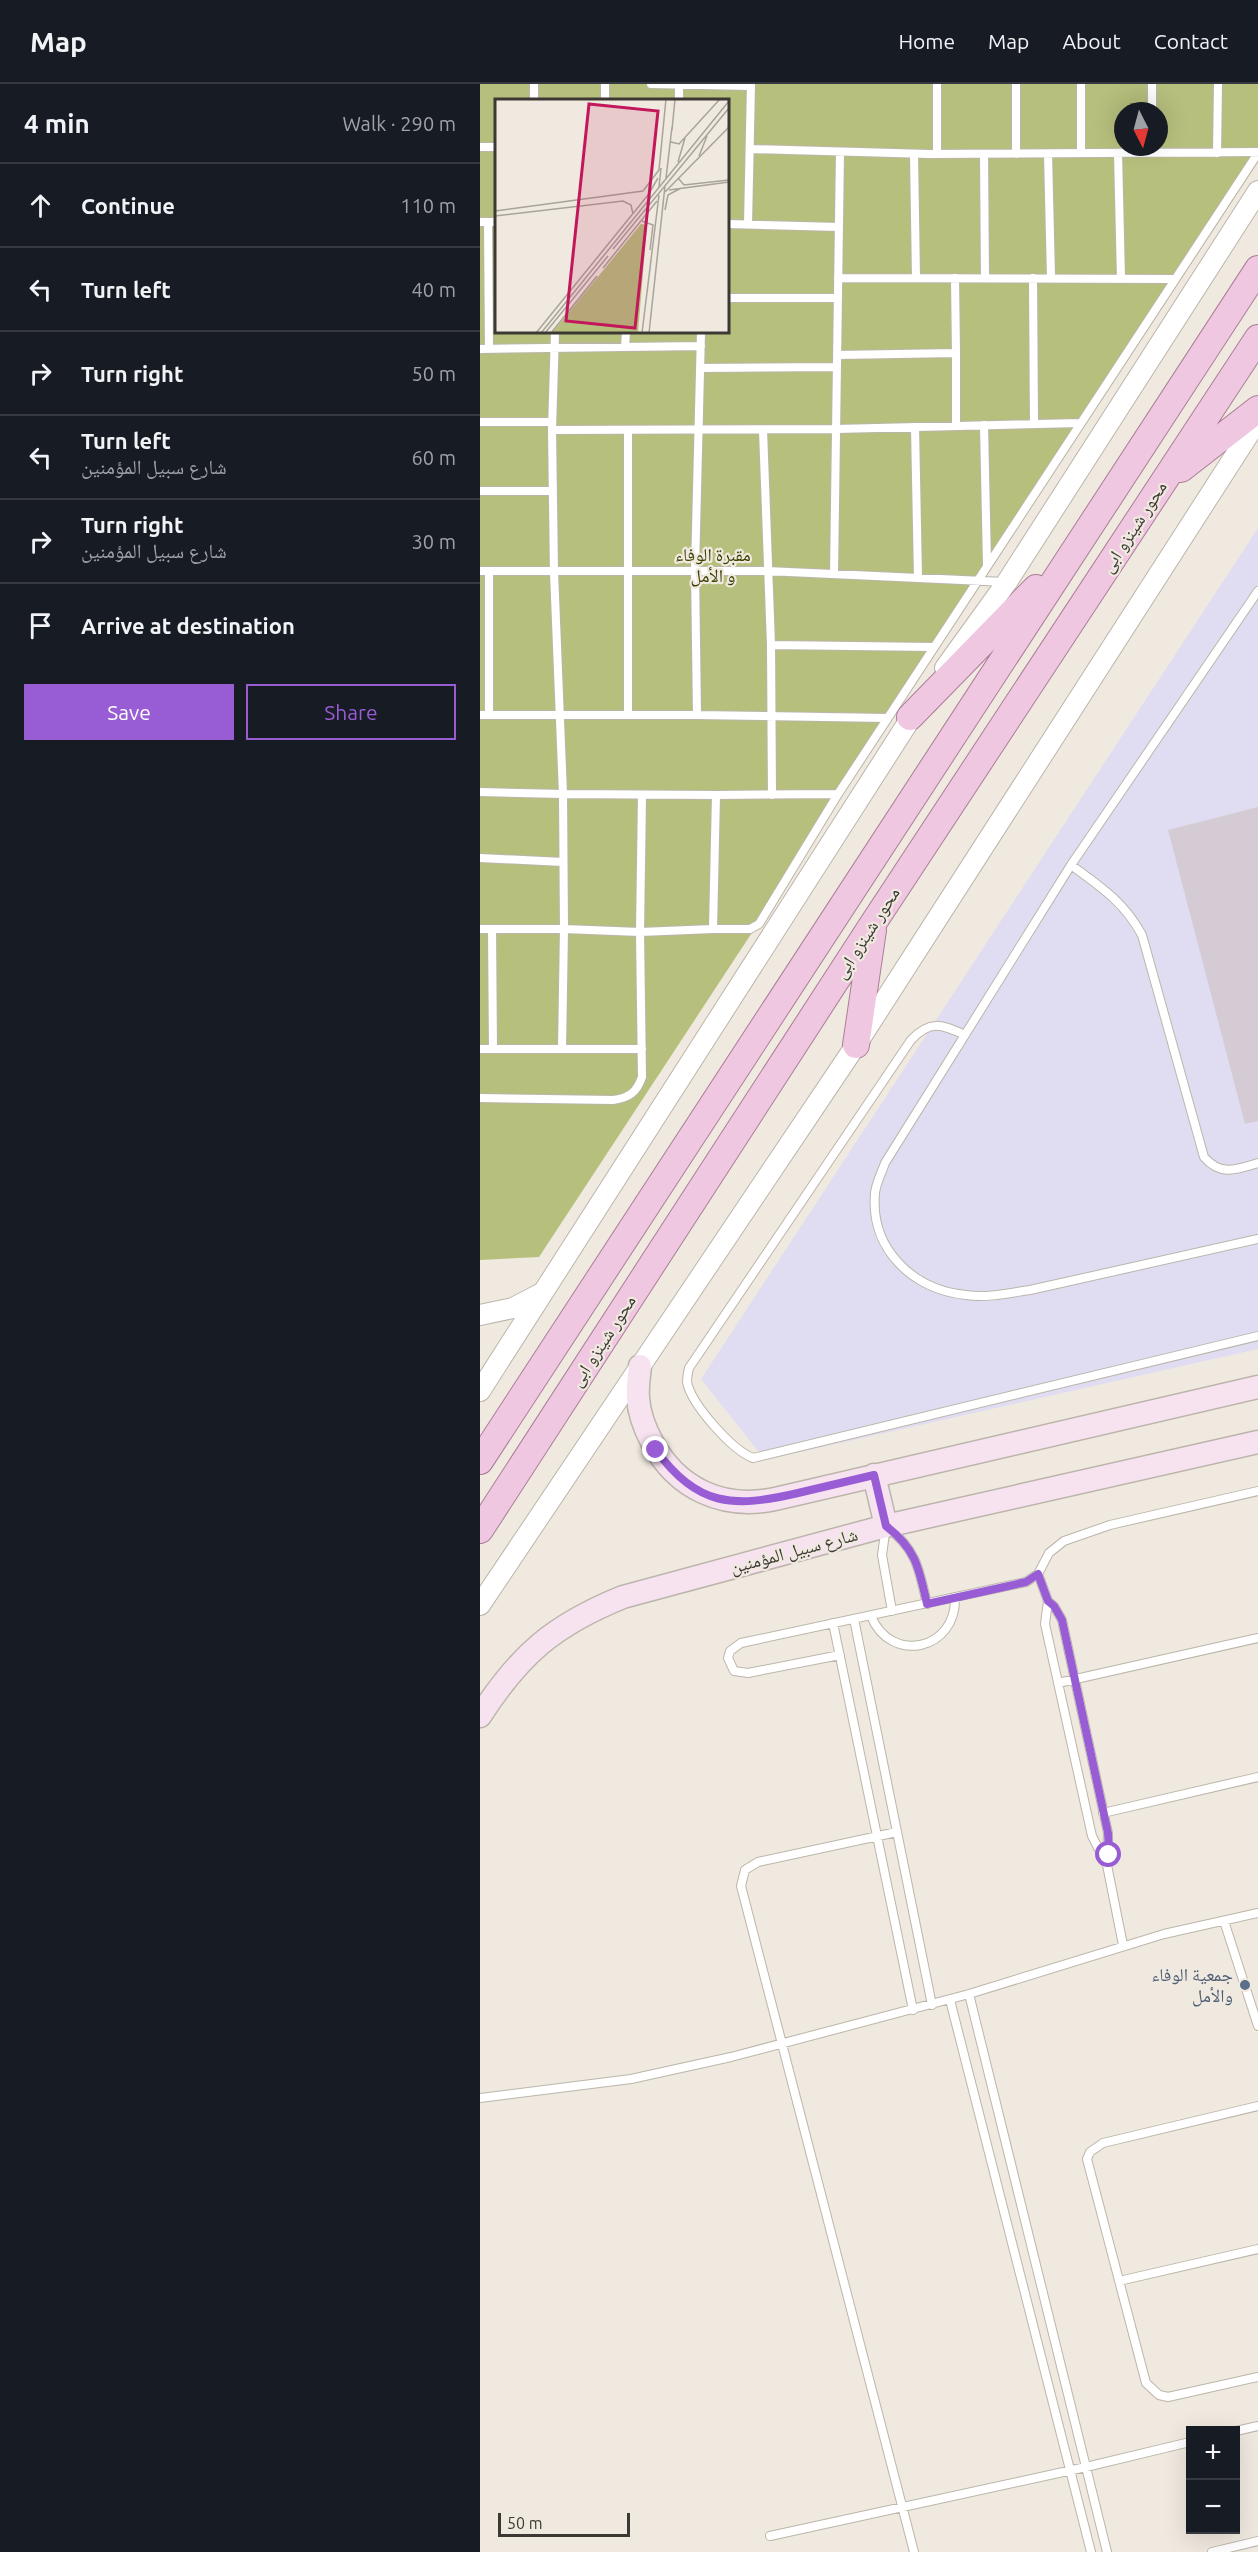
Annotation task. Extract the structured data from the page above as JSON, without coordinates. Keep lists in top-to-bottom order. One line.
{"streets":{"main road":["محور شينزو ابى","شارع سبيل المؤمنين"]},"parks":["مقبرة الوفاء و الأمل"],"places":["جمعية الوفاء والأمل"],"scale_bar":"50 m","north":"bottom","page":{"header":"Map","nav":["Home","Map","About","Contact"],"heading":["4 min","Walk · 290 m"],"list":[["Continue","110 m"],["Turn left","40 m"],["Turn right","50 m"],["Turn left","شارع سبيل المؤمنين","60 m"],["Turn right","شارع سبيل المؤمنين","30 m"],"Arrive at destination"],"buttons":["Save","Share"],"map_buttons":["+","−"],"scale":"50 m"}}
